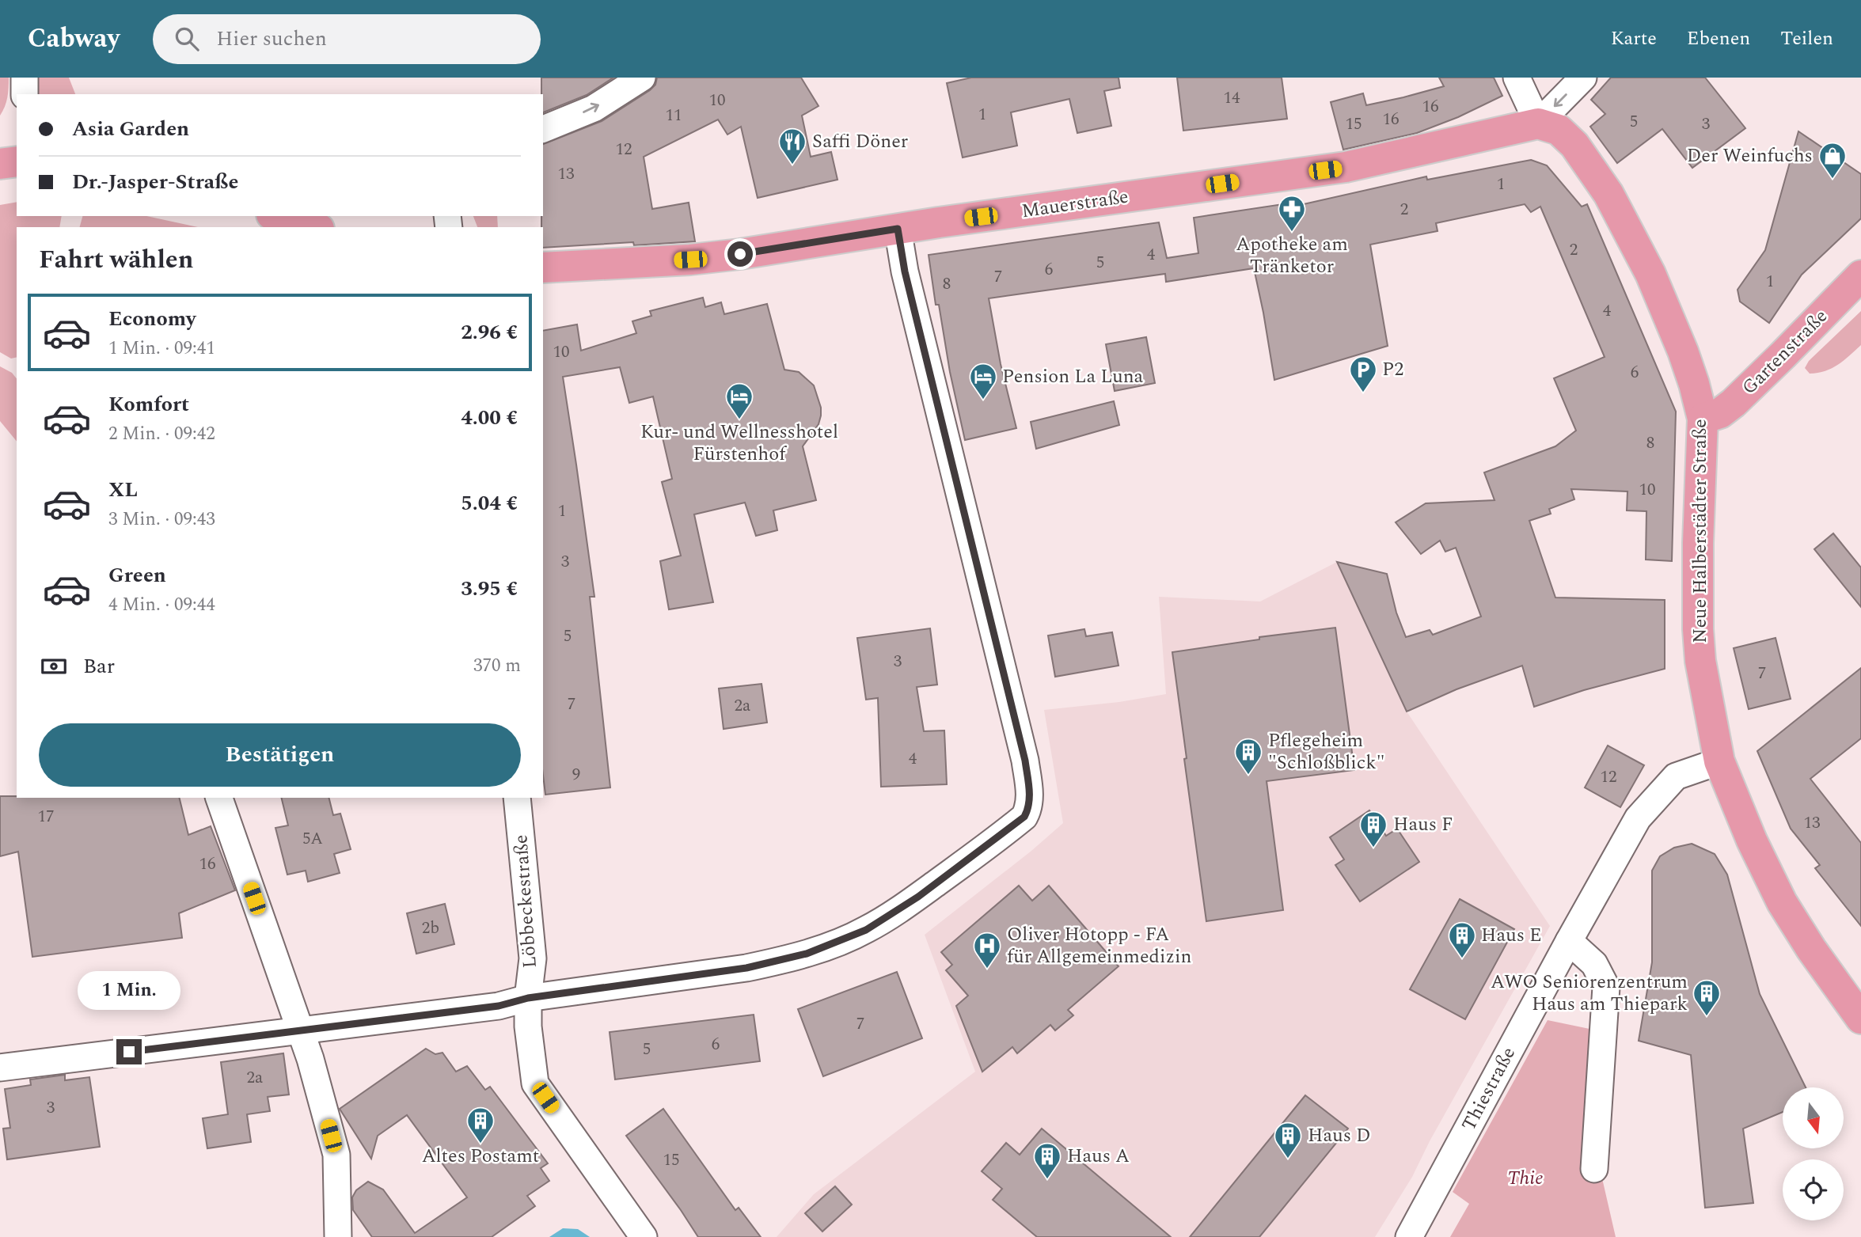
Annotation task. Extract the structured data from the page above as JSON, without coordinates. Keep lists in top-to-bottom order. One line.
{"streets":{"main road":["Mauerstraße","Gartenstraße","Neue Halberstädter Straße"],"street":["Löbbeckestraße","Thiestraße"]},"crossings":[["Mauerstraße","Neue Halberstädter Straße"],["Gartenstraße","Neue Halberstädter Straße"],["Neue Halberstädter Straße","Thiestraße"]],"parks":["Thie"],"places":{"restaurant":["Saffi Döner"],"shop":["Der Weinfuchs"],"pharmacy":["Apotheke am Tränketor"],"parking":["P2"],"hotel":["Pension La Luna","Kur- und Wellnesshotel Fürstenhof"],"building":["Pflegeheim \"Schloßblick\"","Haus F","Haus E","AWO Seniorenzentrum Haus am Thiepark","Altes Postamt","Haus D","Haus A"],"hospital":["Oliver Hotopp - FA für Allgemeinmedizin"]},"house_numbers":["14","10","16","1","11","16","5","15","3","12","13","1","2","2","4","5","6","7","1","8","4","10","6","8","10","1","3","5","3","7","7","2a","4","9","12","17","13","5A","16","2b","7","6","5","2a","3","15"],"north":"bottom","page":{"header":"Cabway","search":"Hier suchen","nav":["Karte","Ebenen","Teilen"],"banner":["Asia Garden","Dr.-Jasper-Straße"],"heading":"Fahrt wählen","list":[{"name":"Economy","note":"1 Min. · 09:41","value":"2.96 €"},{"name":"Komfort","note":"2 Min. · 09:42","value":"4.00 €"},{"name":"XL","note":"3 Min. · 09:43","value":"5.04 €"},{"name":"Green","note":"4 Min. · 09:44","value":"3.95 €"}],"pay":["Bar","370 m"],"buttons":"Bestätigen","bubble":"1 Min."}}
